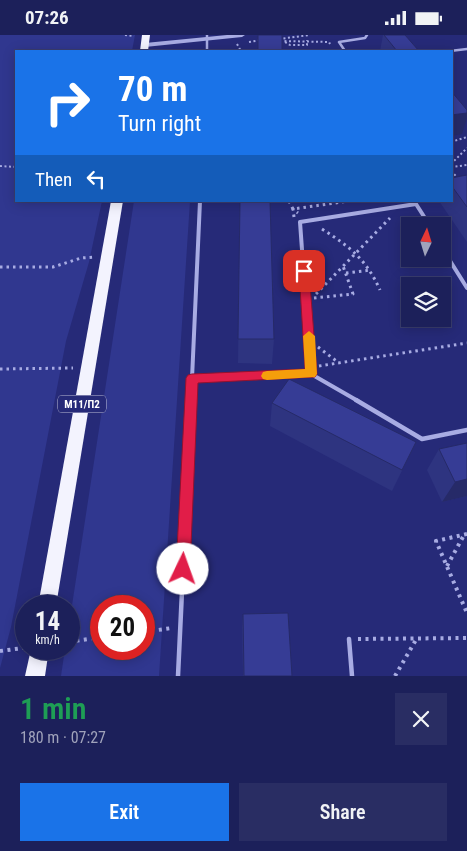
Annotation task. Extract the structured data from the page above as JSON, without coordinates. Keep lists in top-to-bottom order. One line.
{"streets":{"highway":["М11/П2"]},"north":"top","page":{"status":"07:26","turn":["70 m","Turn right"],"then":"Then","speed":"14 km/h","limit":"20","heading":["1 min","180 m · 07:27"],"buttons":["Exit","Share"]}}
